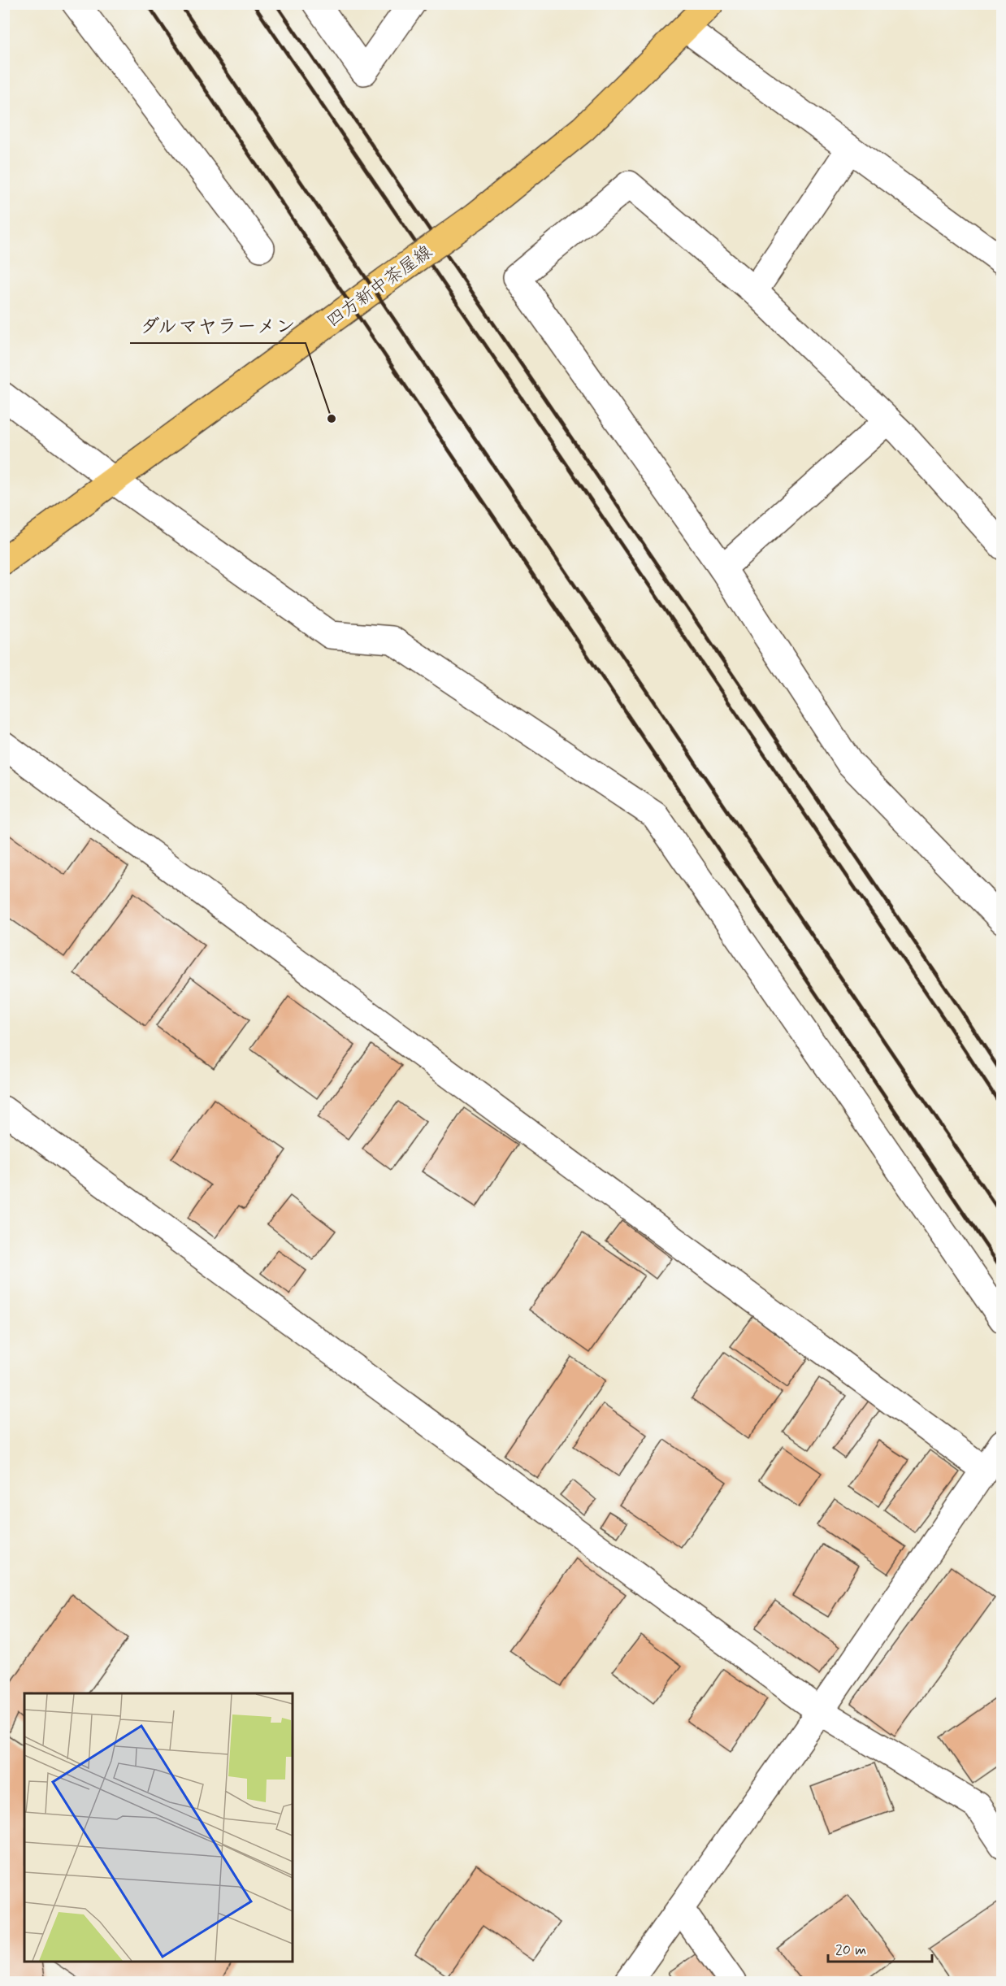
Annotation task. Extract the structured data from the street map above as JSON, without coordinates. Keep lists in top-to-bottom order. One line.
{"streets":{"main road":["四方新中茶屋線"]},"places":["ダルマヤラーメン"],"scale_bar":"20 m"}
